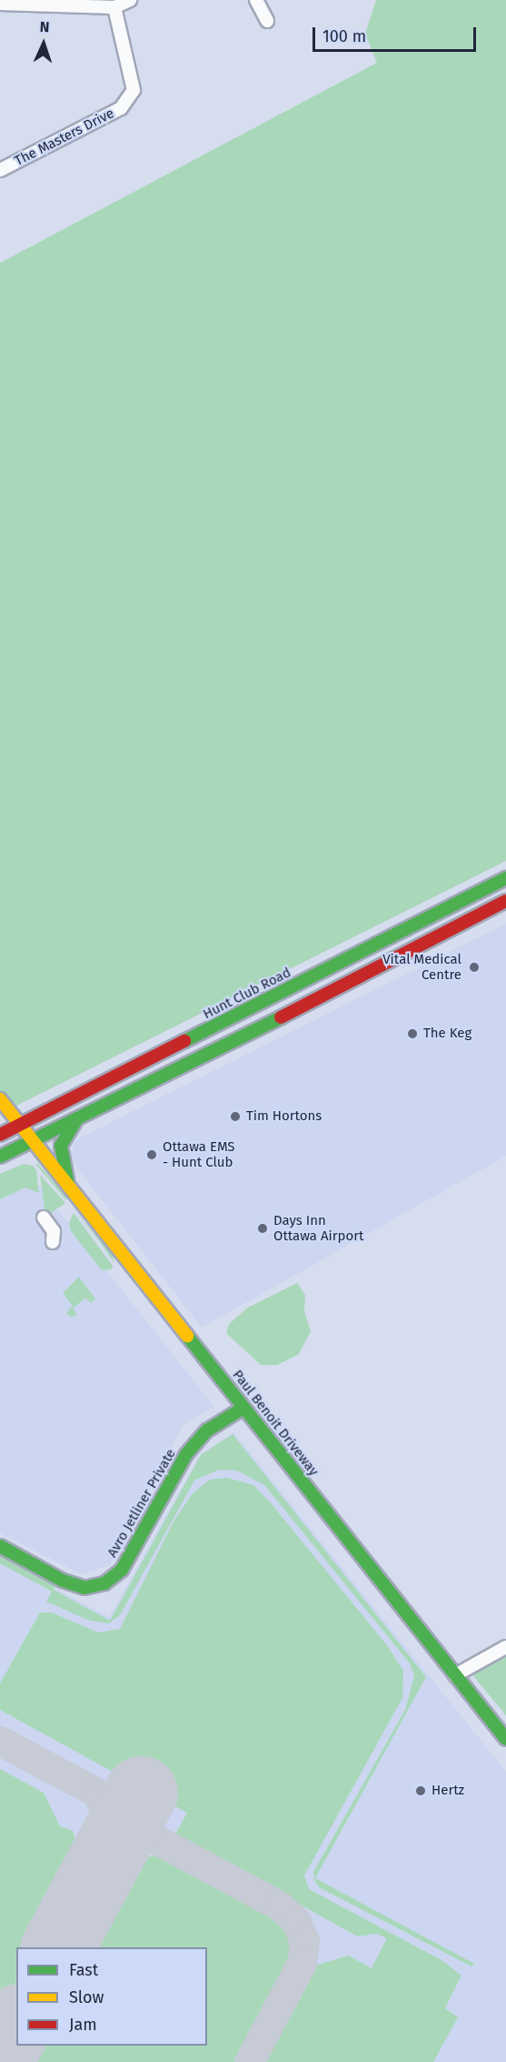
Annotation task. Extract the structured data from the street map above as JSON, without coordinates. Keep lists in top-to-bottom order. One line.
{"streets":{"main road":["Hunt Club Road","Paul Benoit Driveway","Avro Jetliner Private"],"street":["The Masters Drive"]},"crossings":[["Hunt Club Road","Paul Benoit Driveway"],["Paul Benoit Driveway","Avro Jetliner Private"]],"places":["Vital Medical Centre","The Keg","Tim Hortons","Ottawa EMS - Hunt Club","Days Inn Ottawa Airport","Hertz"],"legend":["Fast","Slow","Jam"],"scale_bar":"100 m","north":"top"}
